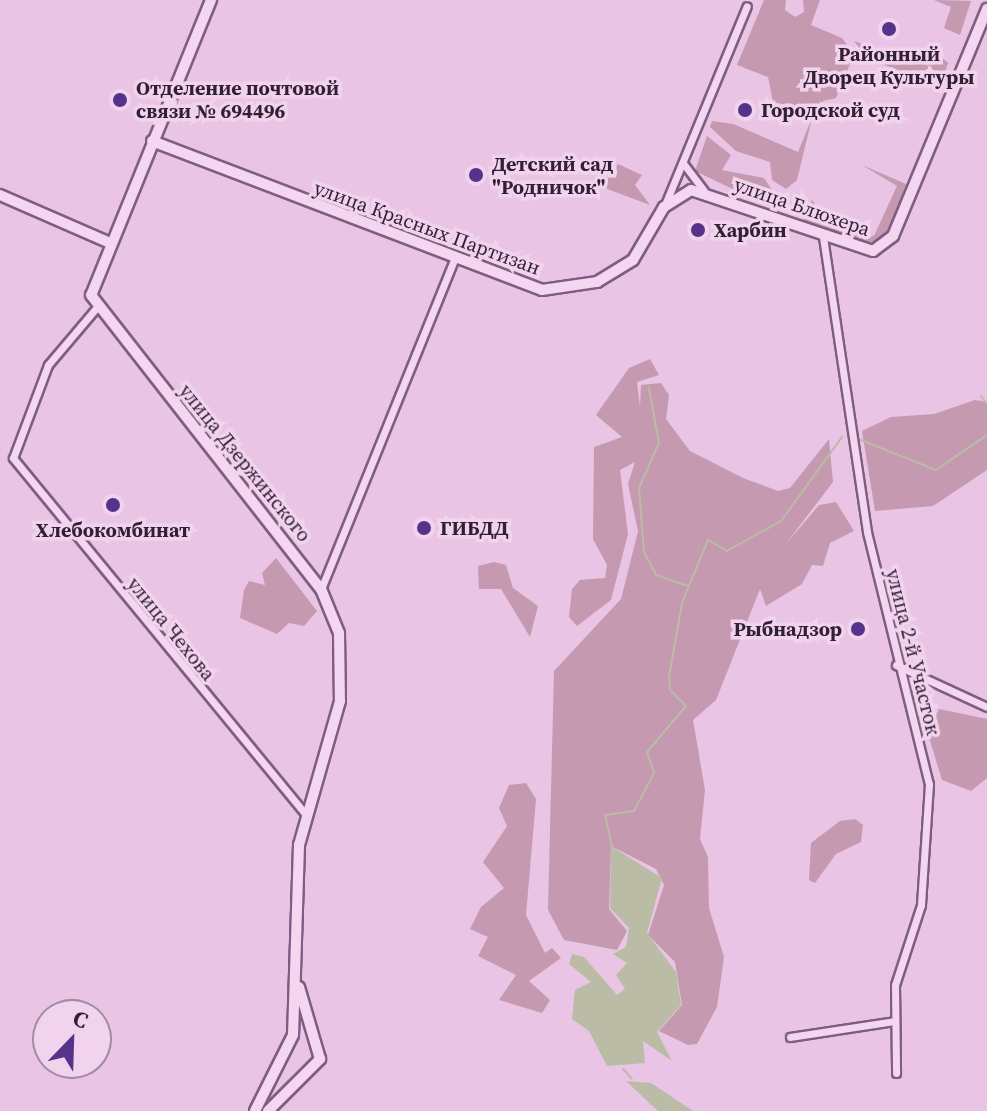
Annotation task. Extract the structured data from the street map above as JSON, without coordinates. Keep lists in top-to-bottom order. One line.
{"streets":{"street":["улица Блюхера","улица Красных Партизан","улица Дзержинского","улица Чехова","улица 2-й Участок"]},"crossings":[["улица Блюхера","улица Красных Партизан"],["улица Блюхера","улица 2-й Участок"],["улица Дзержинского","улица Чехова"]],"places":["Районный Дворец Культуры","Отделение почтовой связи № 694496","Городской суд","Детский сад \"Родничок\"","Харбин","Хлебокомбинат","ГИБДД","Рыбнадзор"],"north":"top right"}
